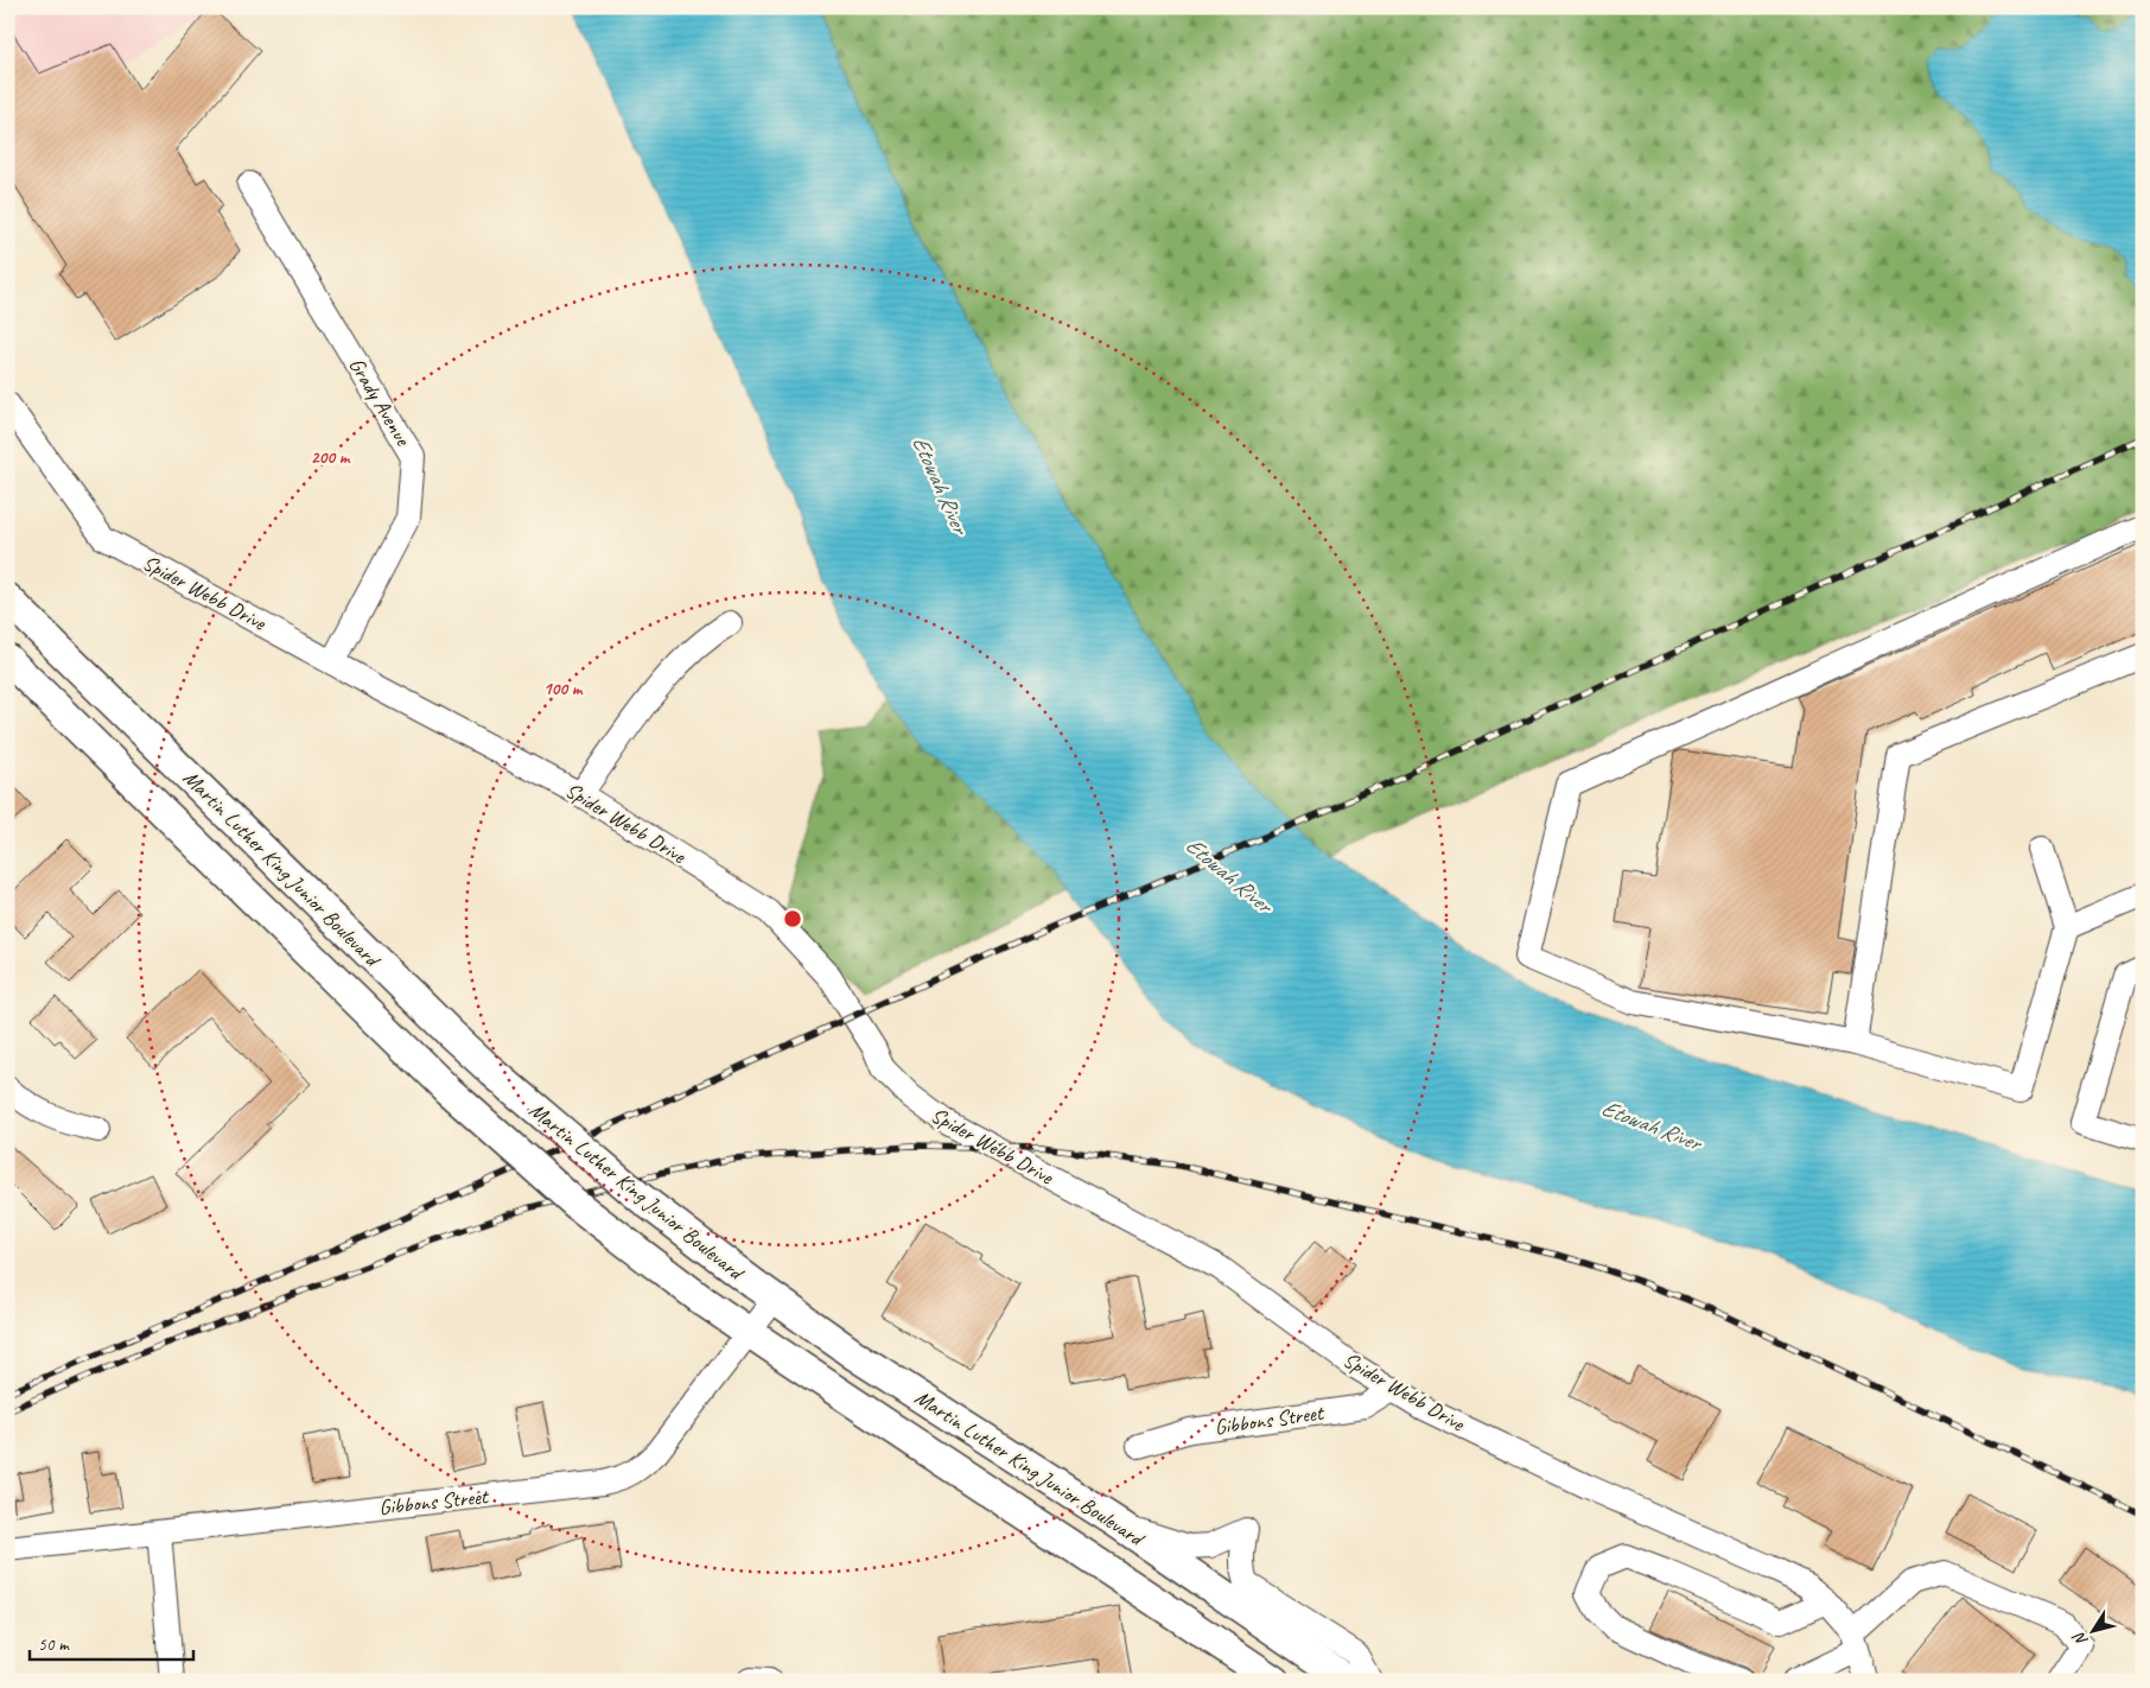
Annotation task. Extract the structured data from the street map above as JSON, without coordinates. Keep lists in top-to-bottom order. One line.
{"streets":{"main road":["Martin Luther King Junior Boulevard"],"street":["Grady Avenue","Spider Webb Drive","Gibbons Street"]},"crossings":[["Grady Avenue","Spider Webb Drive"],["Spider Webb Drive","Gibbons Street"],["Martin Luther King Junior Boulevard","Gibbons Street"]],"water":["Etowah River"],"scale_bar":"50 m","north":"bottom left","rings":["200 m","100 m"]}
